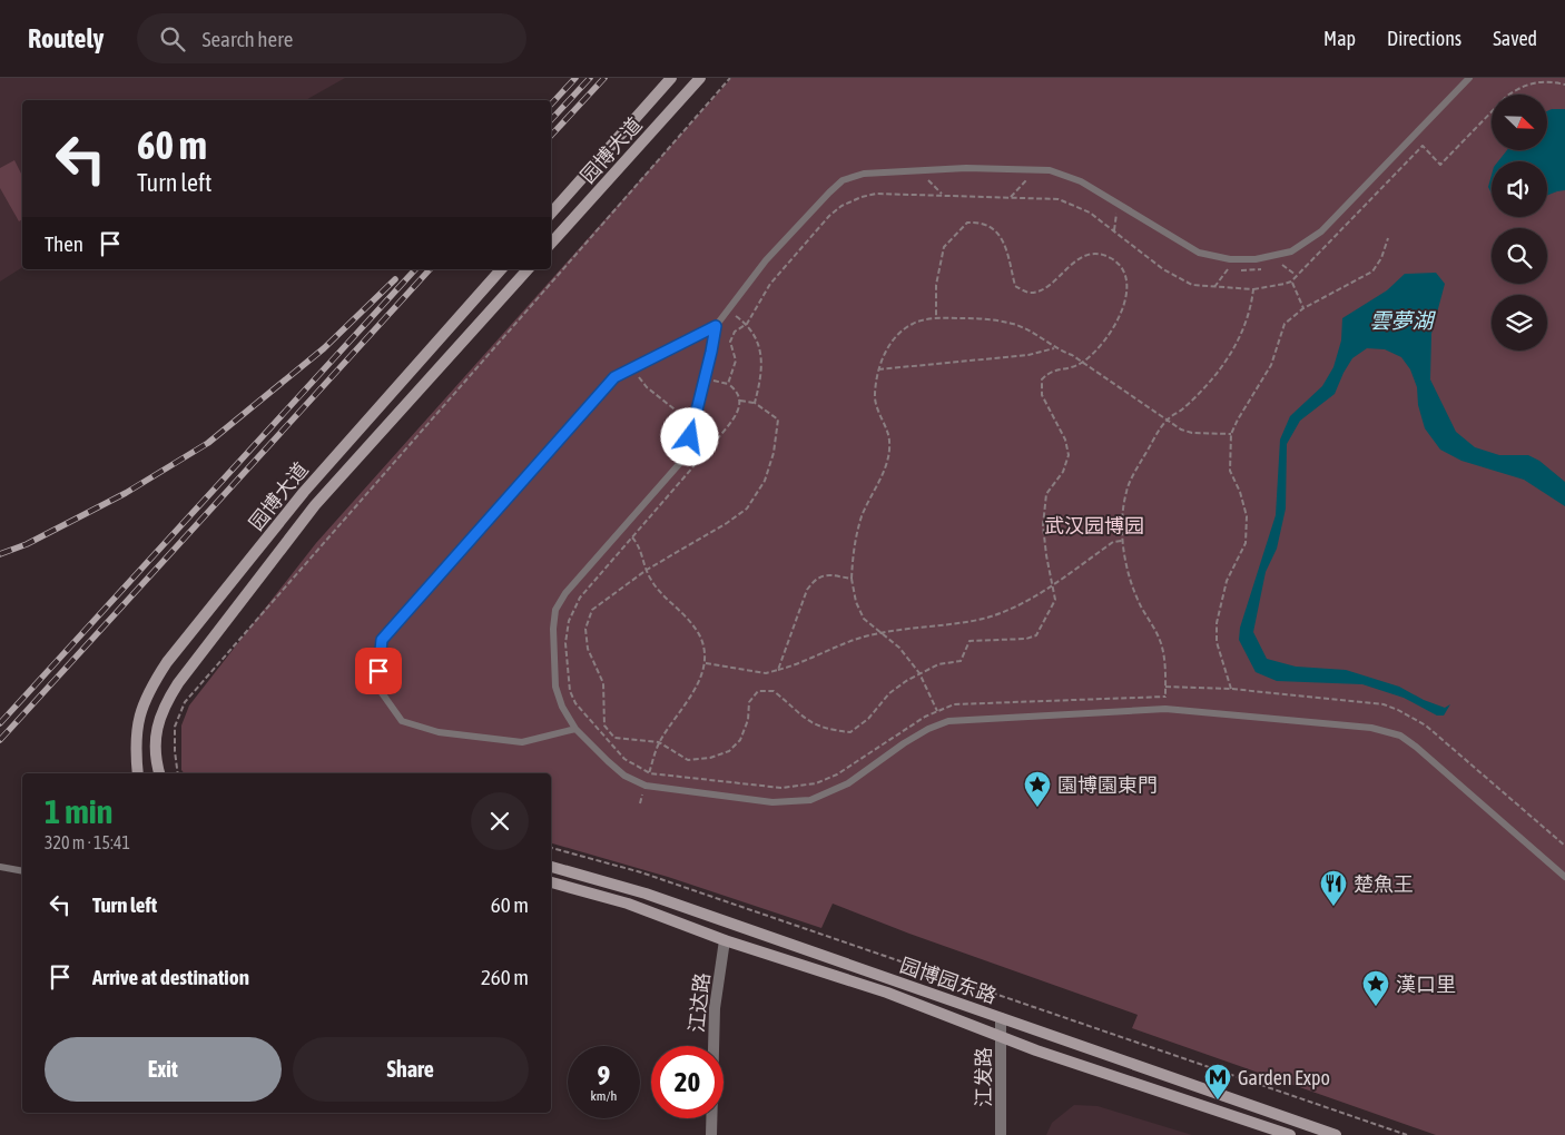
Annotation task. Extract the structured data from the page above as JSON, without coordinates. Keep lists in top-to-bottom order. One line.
{"streets":{"main road":["园博大道","园博园东路"],"street":["江达路","江发路"]},"crossings":[["园博园东路","江达路"],["园博园东路","江发路"]],"water":["雲夢湖"],"parks":["武汉园博园"],"places":{"place":["園博園東門","漢口里"],"restaurant":["楚魚王"],"metro station":["Garden Expo"]},"north":"bottom right","page":{"header":"Routely","search":"Search here","nav":["Map","Directions","Saved"],"turn":["60 m","Turn left"],"then":"Then","heading":["1 min","320 m · 15:41"],"list":[{"name":"Turn left","value":"60 m"},{"name":"Arrive at destination","value":"260 m"}],"buttons":["Exit","Share"],"speed":"9 km/h","limit":"20"}}
